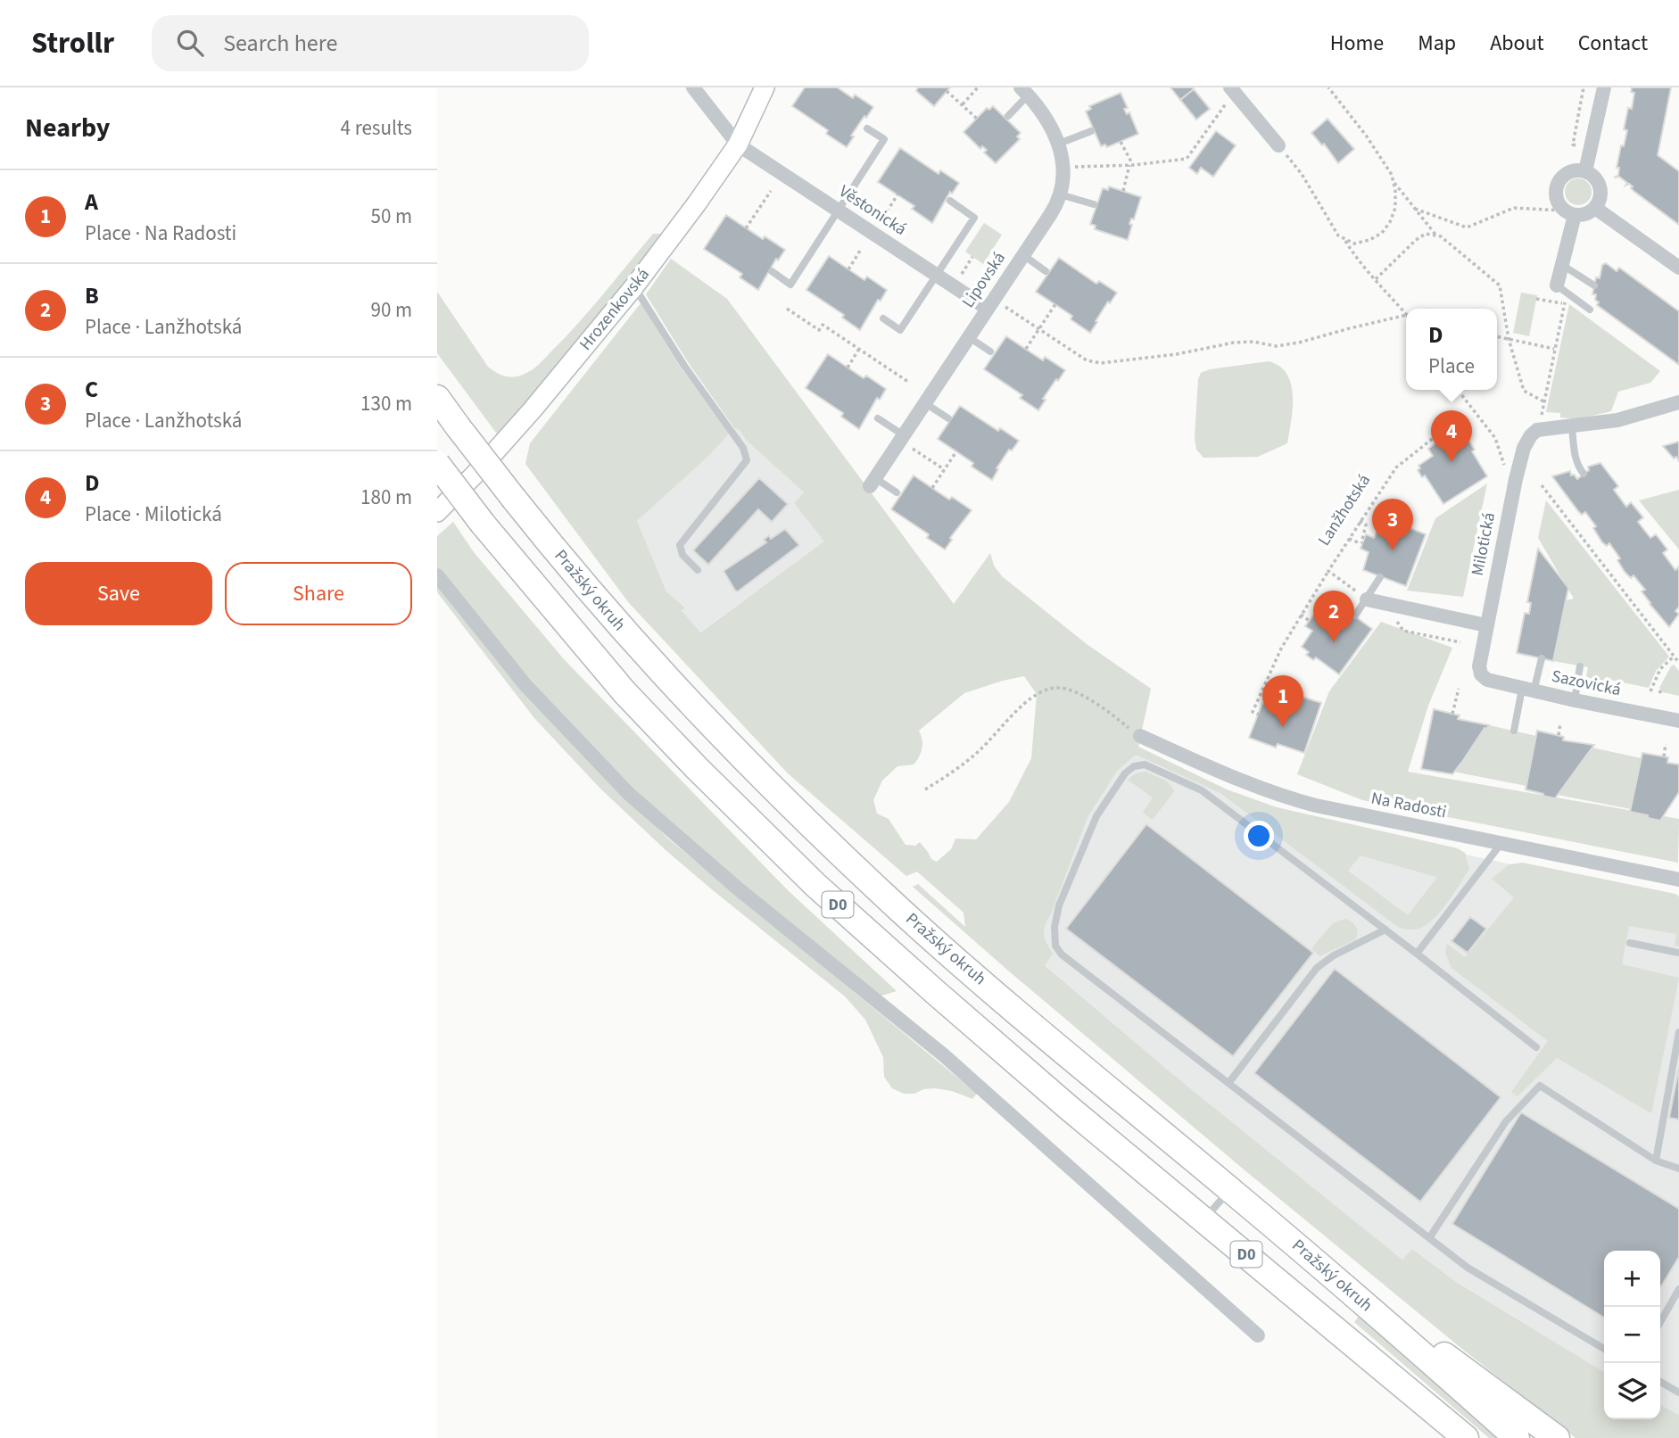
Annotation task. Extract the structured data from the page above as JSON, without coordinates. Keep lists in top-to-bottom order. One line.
{"streets":{"highway":["Pražský okruh","D0"],"street":["Věstonická","Lipovská","Hrozenkovská","Milotická","Sazovická","Na Radosti"],"path":["Lanžhotská"]},"crossings":[["Věstonická","Lipovská"],["Věstonická","Hrozenkovská"],["Milotická","Sazovická"]],"page":{"header":"Strollr","search":"Search here","nav":["Home","Map","About","Contact"],"heading":["Nearby","4 results"],"list":[{"mark":"1","name":"A","note":"Place · Na Radosti","value":"50 m"},{"mark":"2","name":"B","note":"Place · Lanžhotská","value":"90 m"},{"mark":"3","name":"C","note":"Place · Lanžhotská","value":"130 m"},{"mark":"4","name":"D","note":"Place · Milotická","value":"180 m"}],"popup":["D","Place"],"pins":["4","3","2","1"],"buttons":["Save","Share"],"map_buttons":["+","−"]}}
